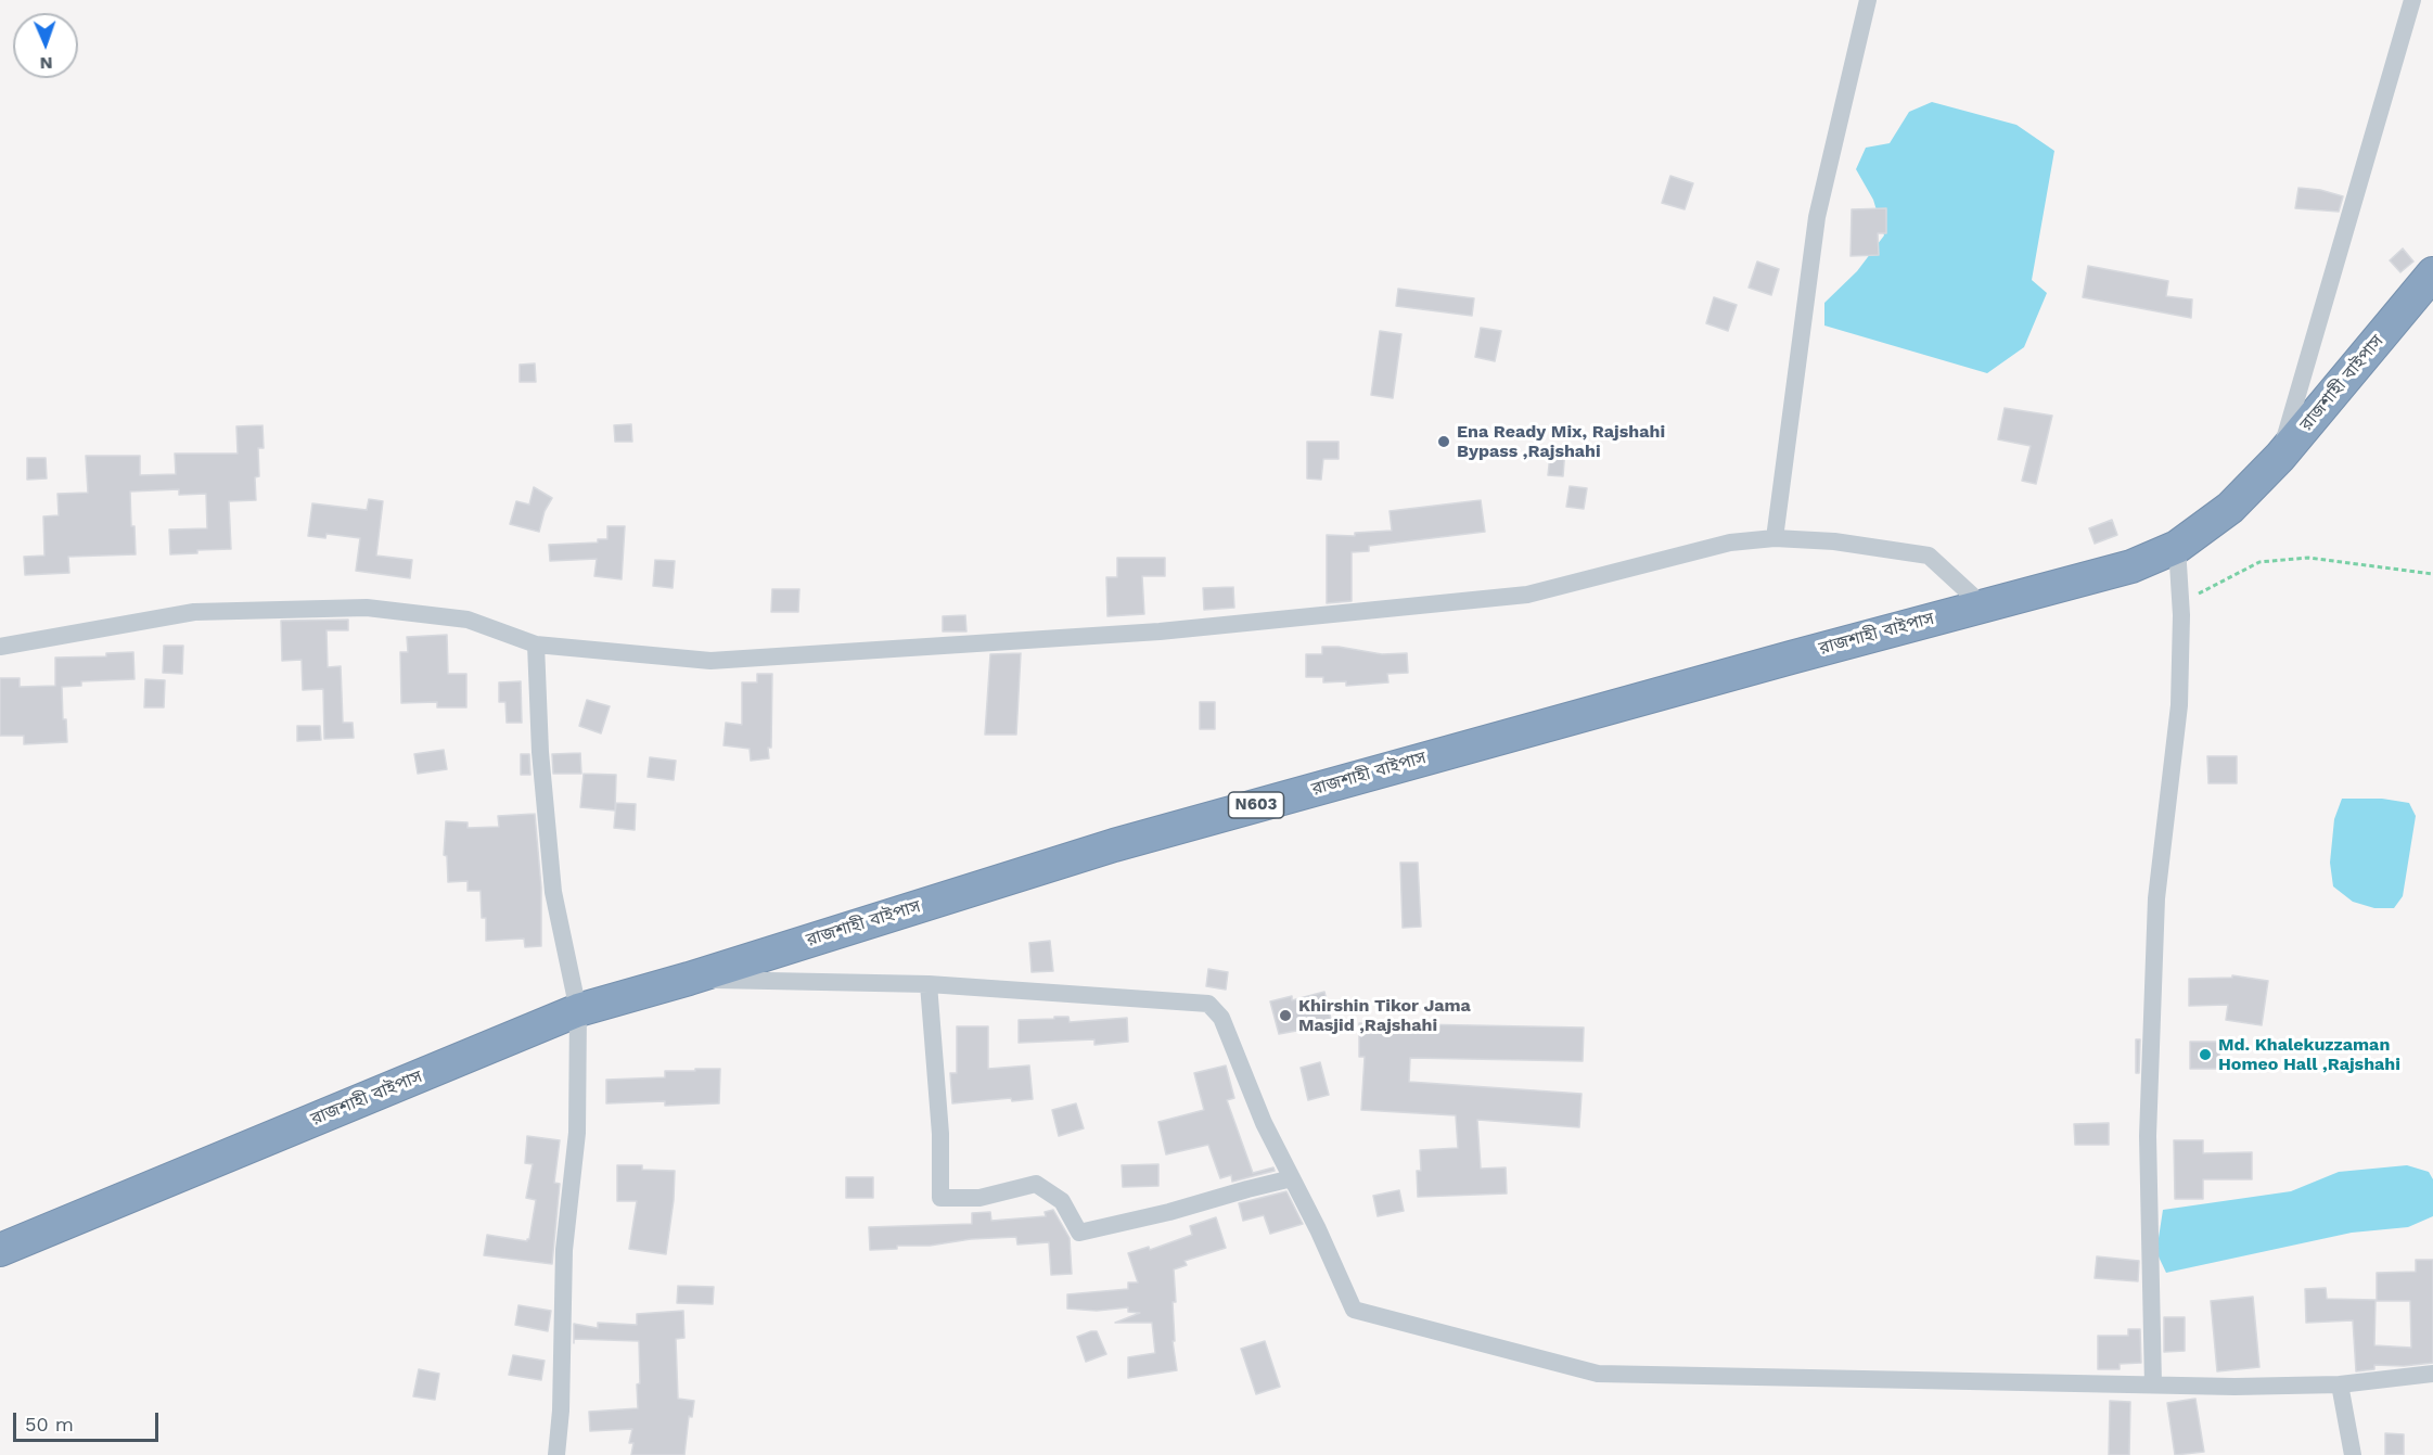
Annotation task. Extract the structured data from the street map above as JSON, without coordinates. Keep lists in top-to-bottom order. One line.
{"streets":{"highway":["রাজশাহী বাইপাস","N603"]},"places":["Ena Ready Mix, Rajshahi Bypass ,Rajshahi","Khirshin Tikor Jama Masjid ,Rajshahi","Md. Khalekuzzaman Homeo Hall ,Rajshahi"],"scale_bar":"50 m","north":"bottom"}
